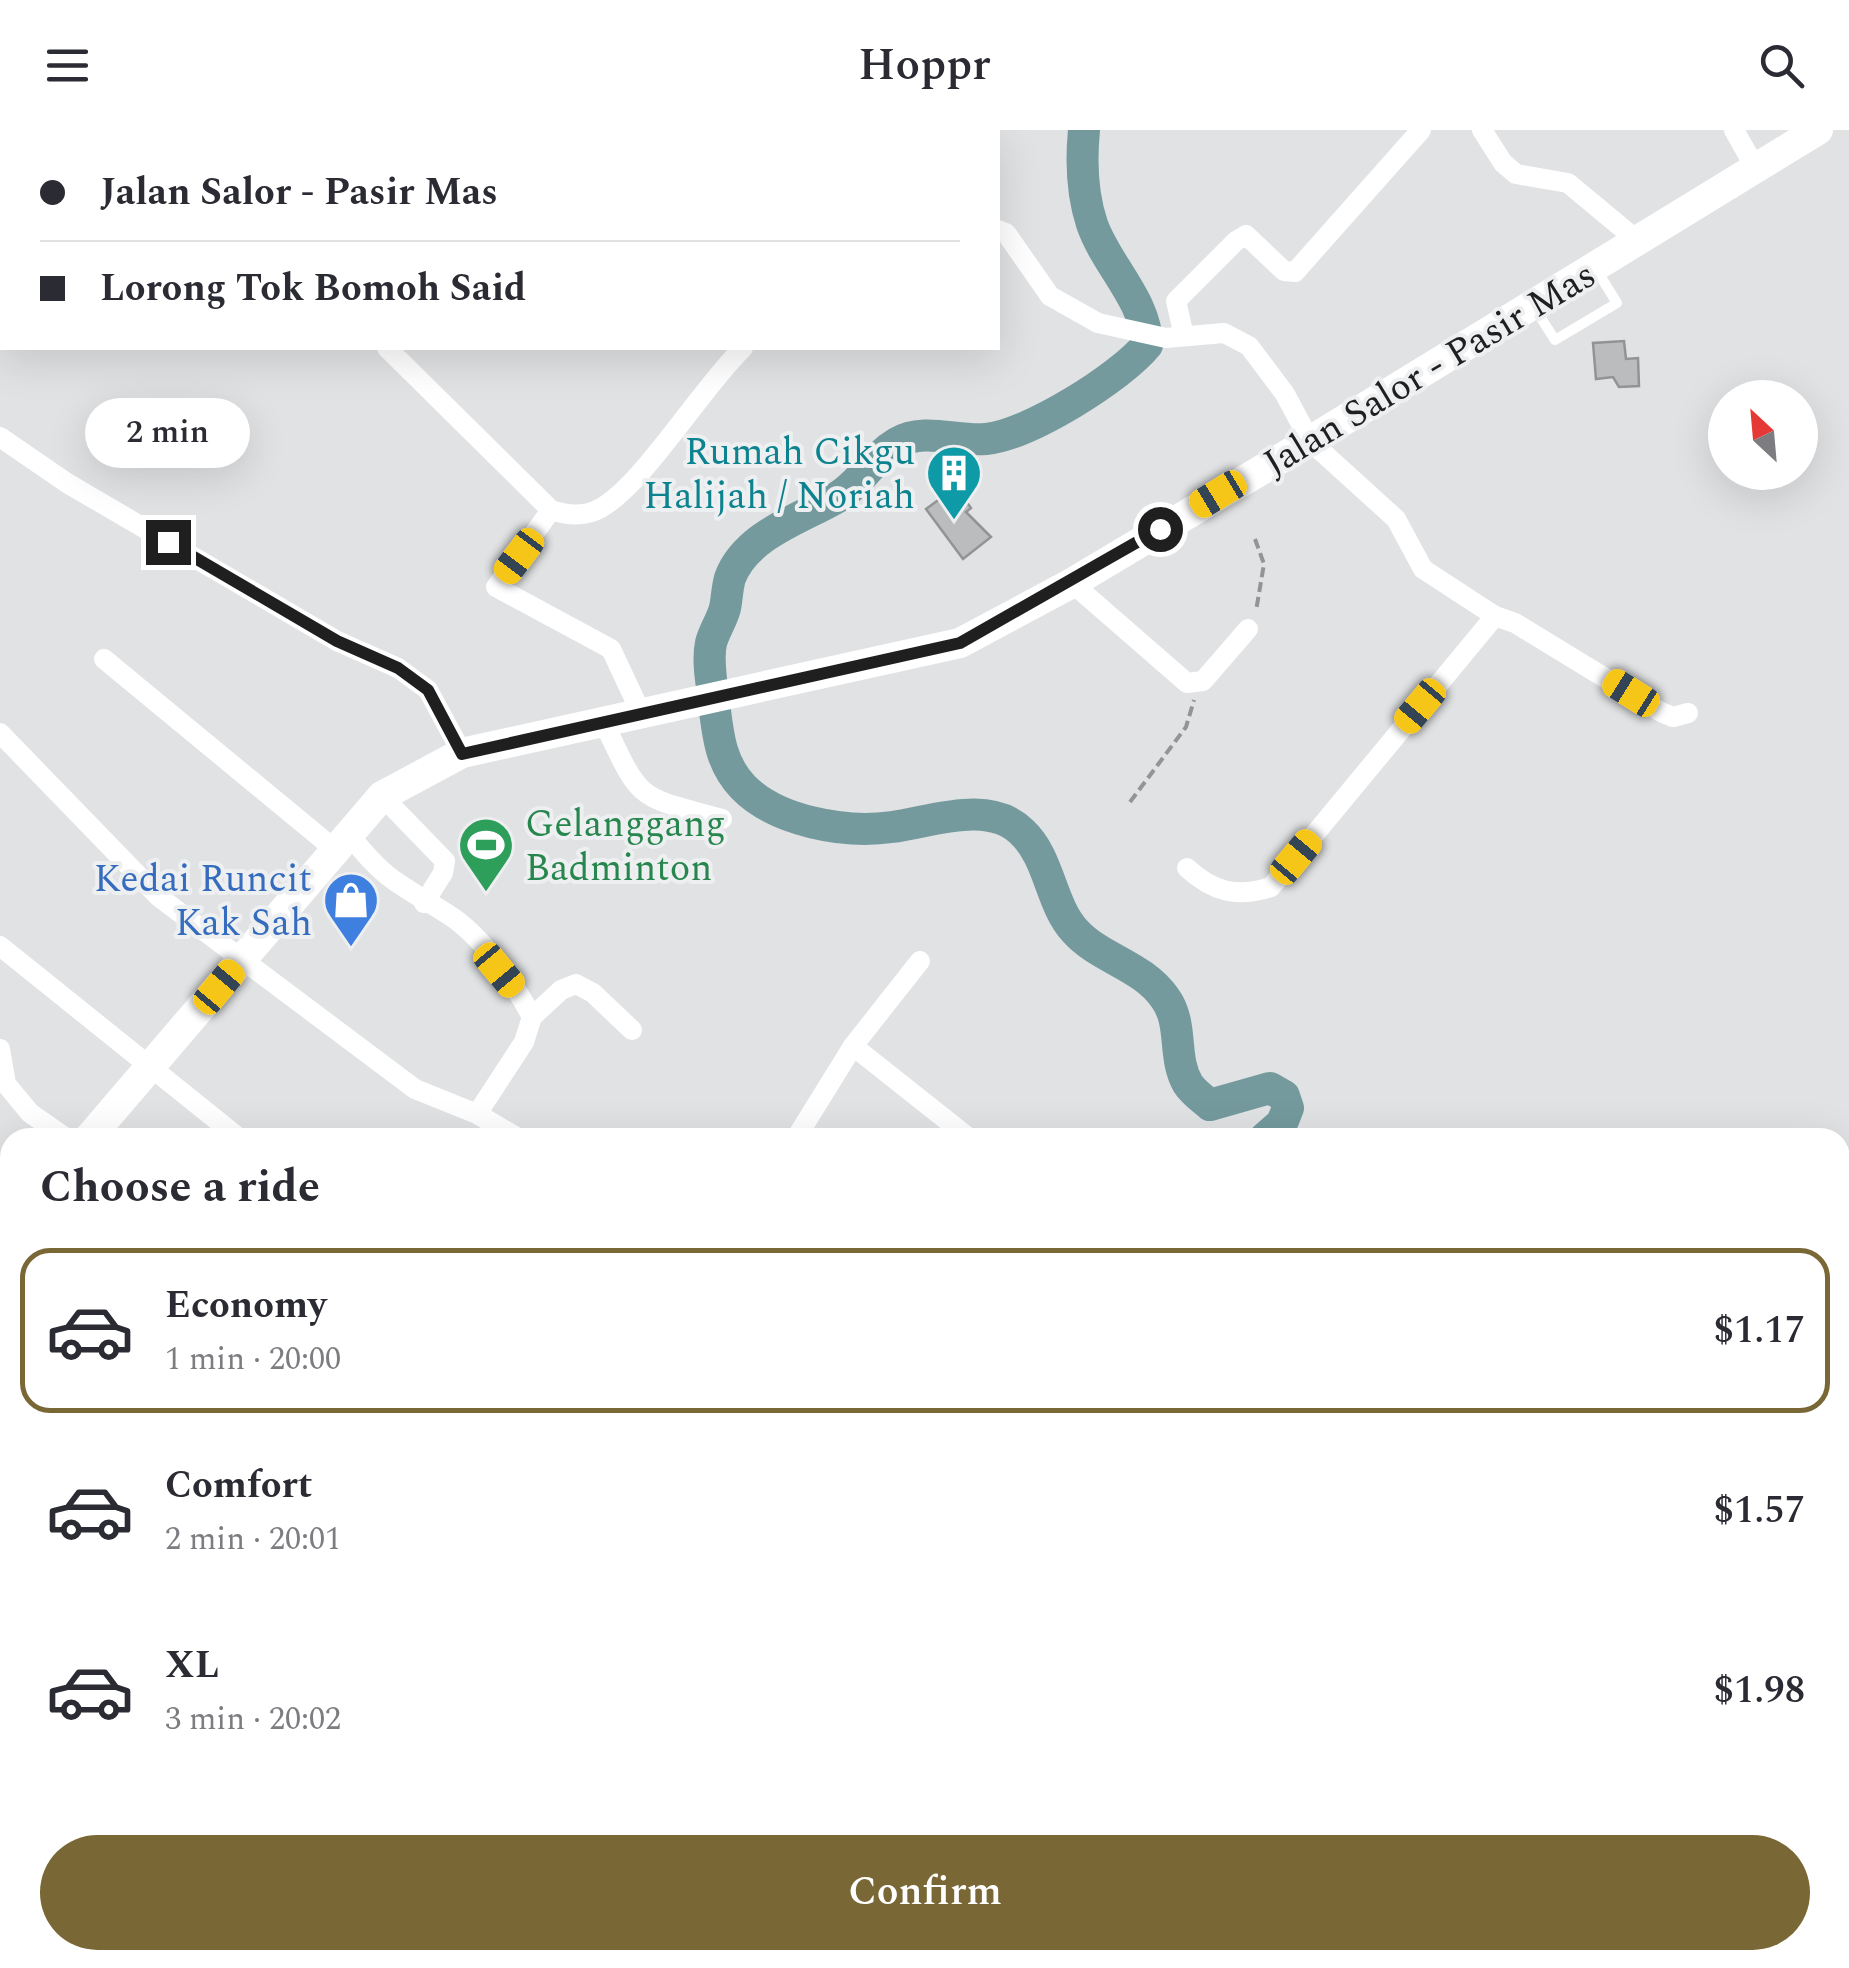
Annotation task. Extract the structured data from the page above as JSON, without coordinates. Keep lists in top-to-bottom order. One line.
{"streets":{"main road":["Jalan Salor - Pasir Mas"]},"places":{"building":["Rumah Cikgu Halijah / Noriah"],"sports":["Gelanggang Badminton"],"shop":["Kedai Runcit Kak Sah"]},"north":"top left","page":{"header":"Hoppr","banner":["Jalan Salor - Pasir Mas","Lorong Tok Bomoh Said"],"bubble":"2 min","heading":"Choose a ride","list":[{"name":"Economy","note":"1 min · 20:00","value":"$1.17"},{"name":"Comfort","note":"2 min · 20:01","value":"$1.57"},{"name":"XL","note":"3 min · 20:02","value":"$1.98"}],"buttons":"Confirm"}}
